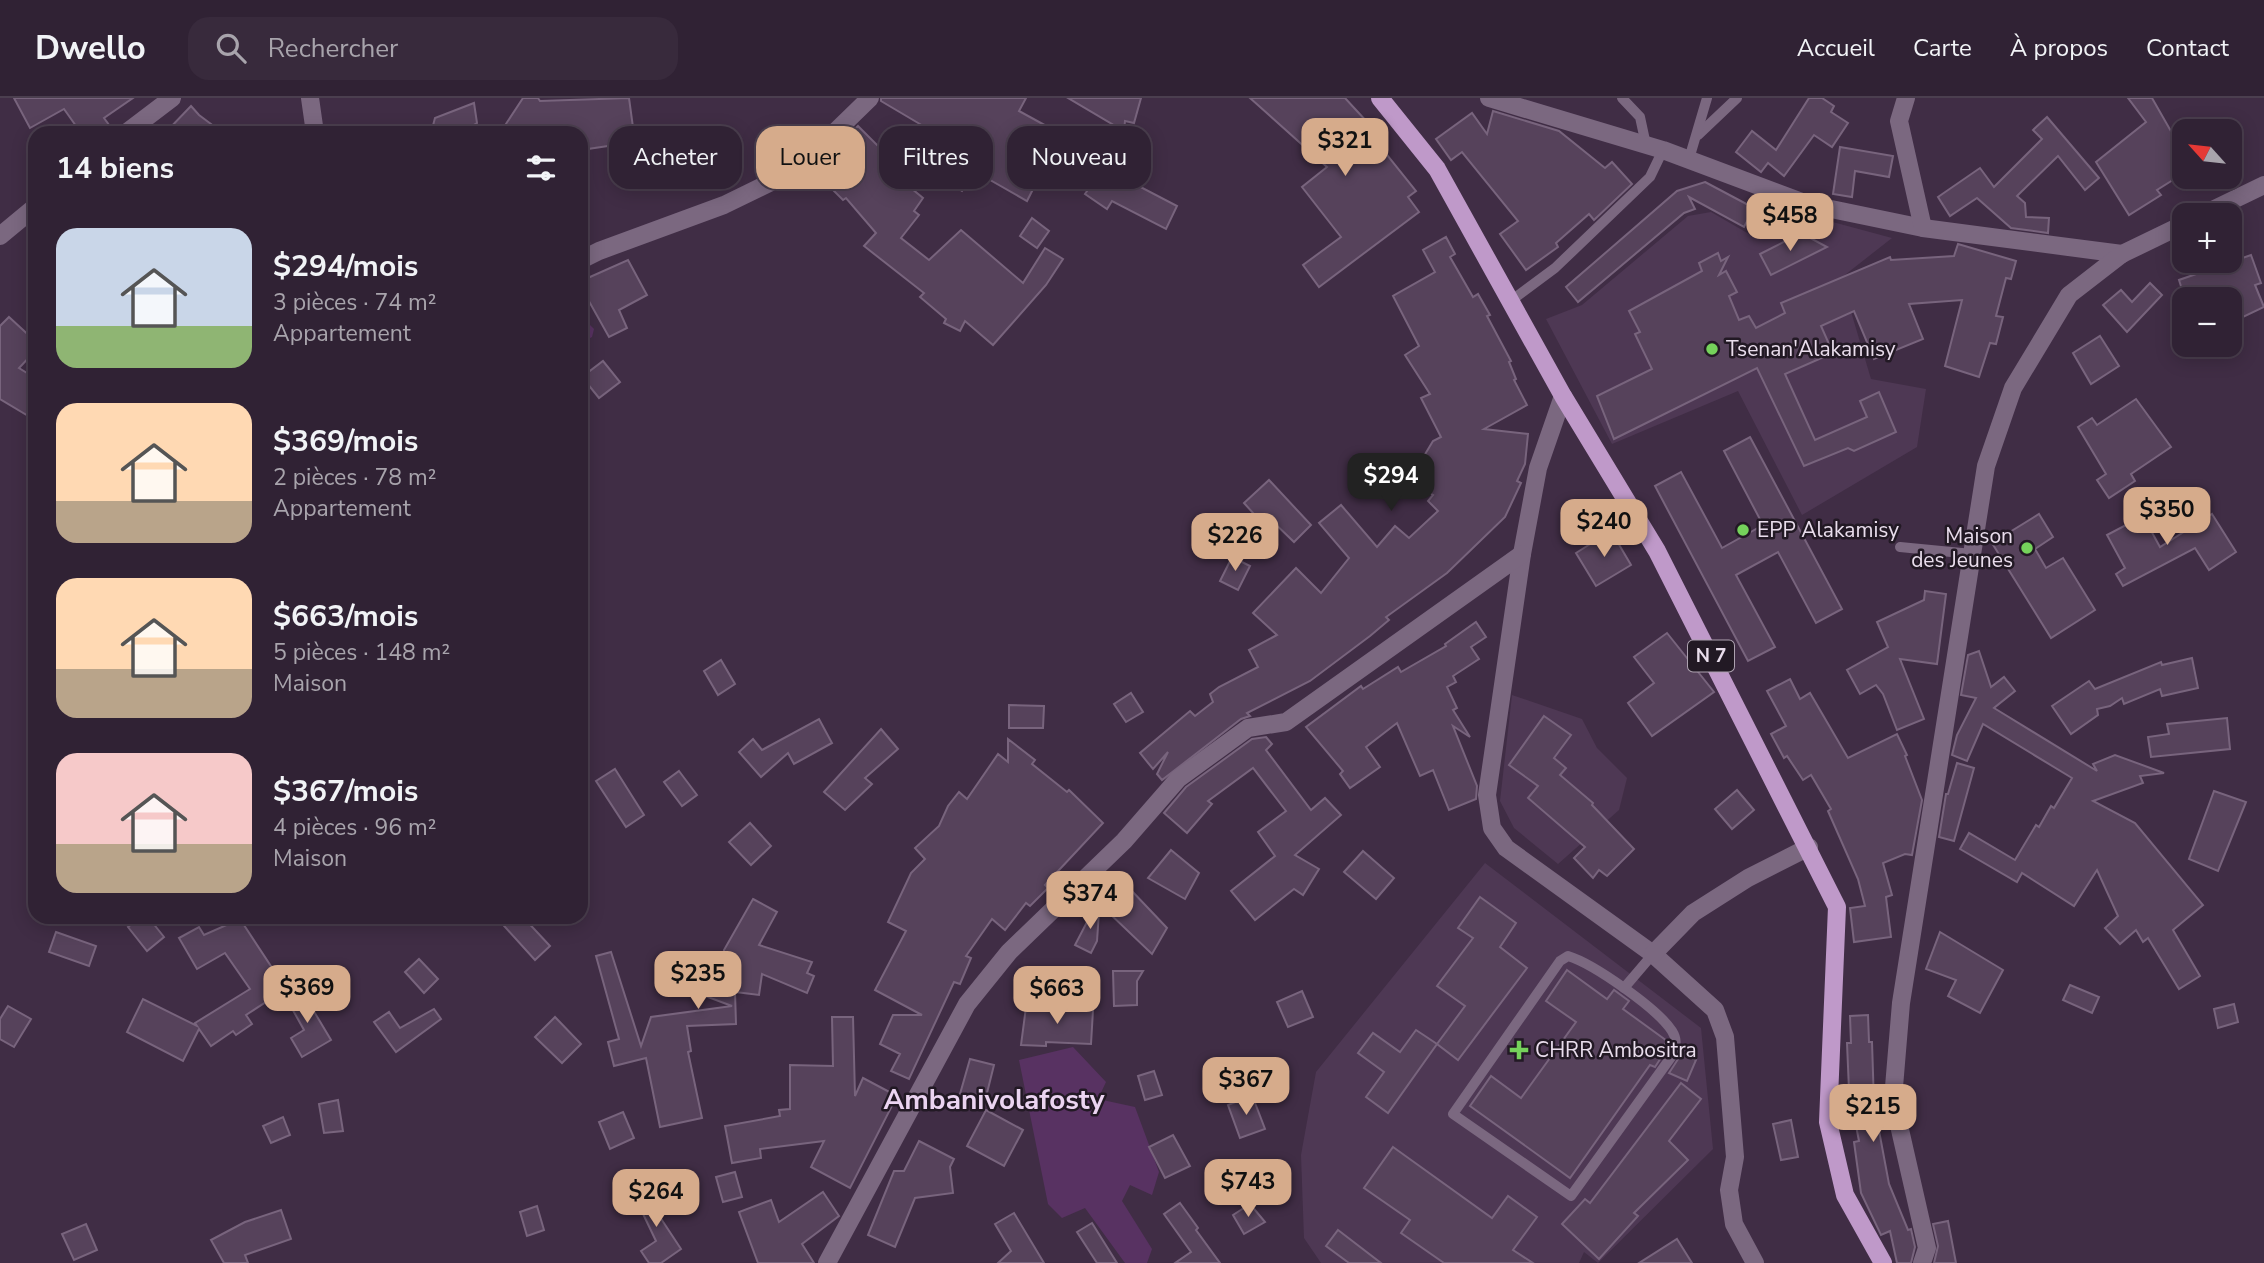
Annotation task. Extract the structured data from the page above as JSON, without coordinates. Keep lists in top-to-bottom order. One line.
{"streets":{"main road":["N 7"]},"districts":["Ambanivolafosty"],"places":{"other":["Tsenan'Alakamisy","EPP Alakamisy","Maison des Jeunes"],"health":["CHRR Ambositra"]},"north":"top left","page":{"header":"Dwello","search":"Rechercher","nav":["Accueil","Carte","À propos","Contact"],"price":["$321","$458","$294","$350","$240","$226","$374","$235","$369","$663","$367","$215","$743","$264"],"map_buttons":["+","−"],"chip":["Acheter","Louer","Filtres","Nouveau"],"heading":"14 biens","list":[{"name":"$294/mois","note":"3 pièces · 74 m² · Appartement"},{"name":"$369/mois","note":"2 pièces · 78 m² · Appartement"},{"name":"$663/mois","note":"5 pièces · 148 m² · Maison"},{"name":"$367/mois","note":"4 pièces · 96 m² · Maison"}]}}
